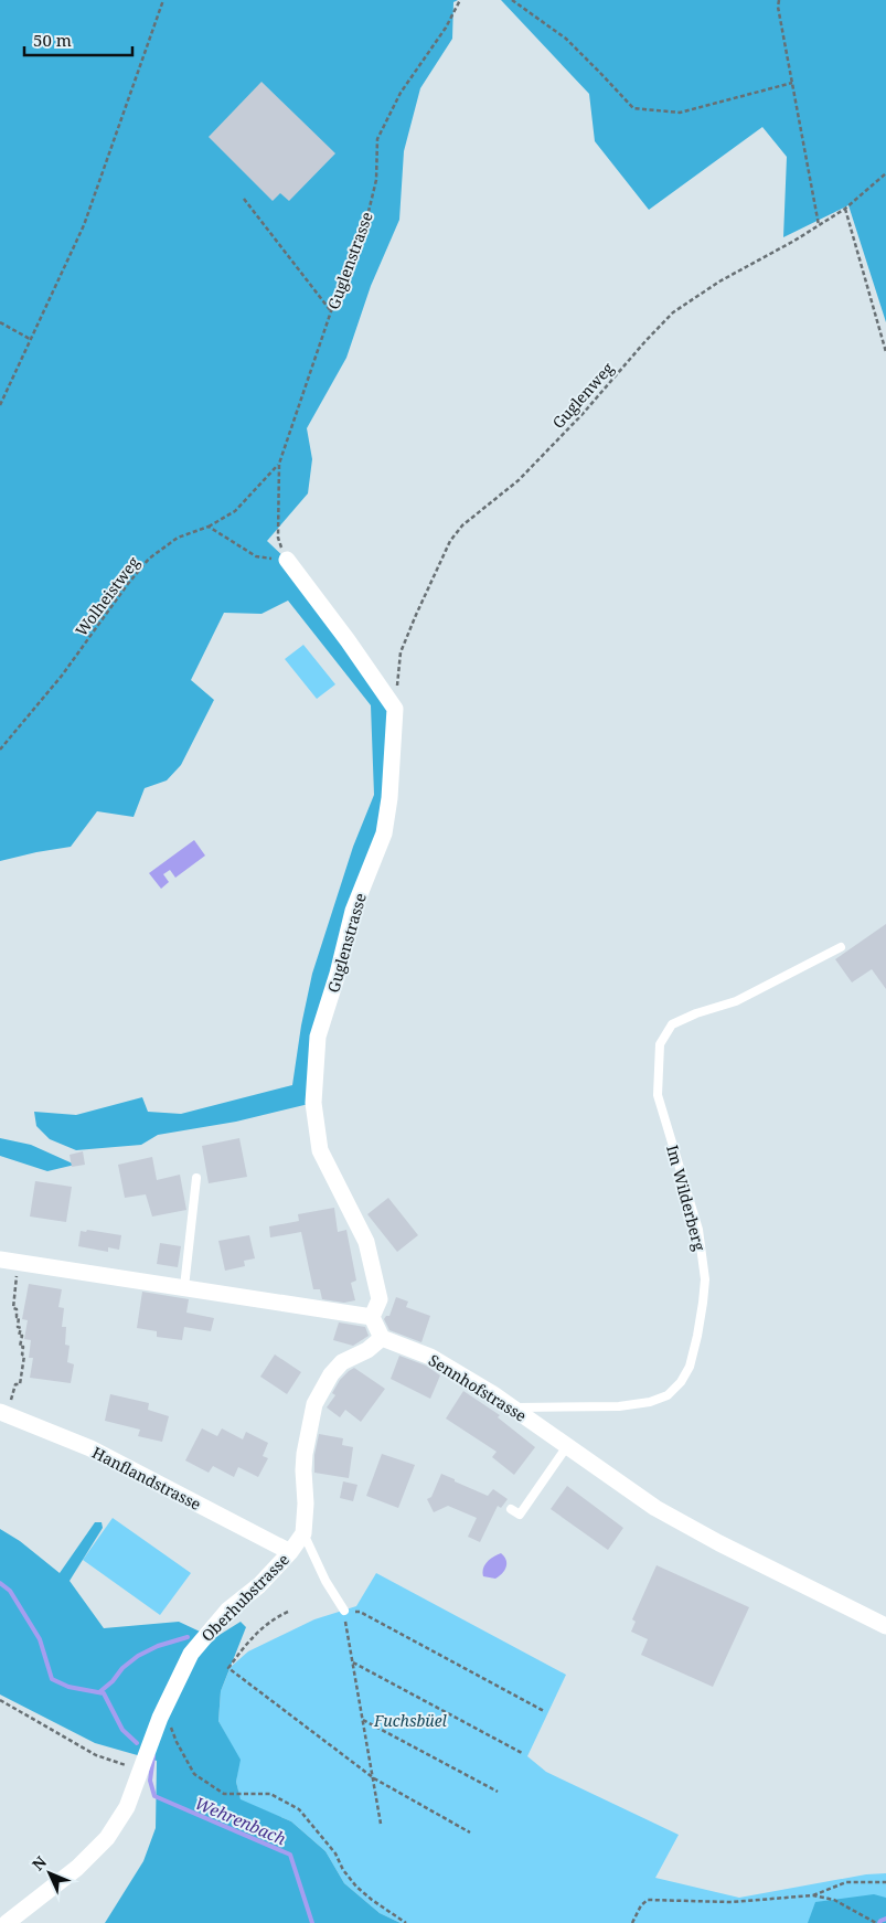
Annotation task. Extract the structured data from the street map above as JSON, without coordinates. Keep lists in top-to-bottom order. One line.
{"streets":{"street":["Guglenstrasse","Sennhofstrasse","Hanflandstrasse","Oberhubstrasse"],"lane":["Im Wilderberg"],"path":["Guglenweg","Wolheistweg"]},"crossings":[["Guglenstrasse","Guglenweg"],["Guglenstrasse","Wolheistweg"],["Im Wilderberg","Sennhofstrasse"],["Sennhofstrasse","Oberhubstrasse"],["Hanflandstrasse","Oberhubstrasse"]],"water":["Wehrenbach"],"parks":["Fuchsbüel"],"scale_bar":"50 m","north":"top left"}
